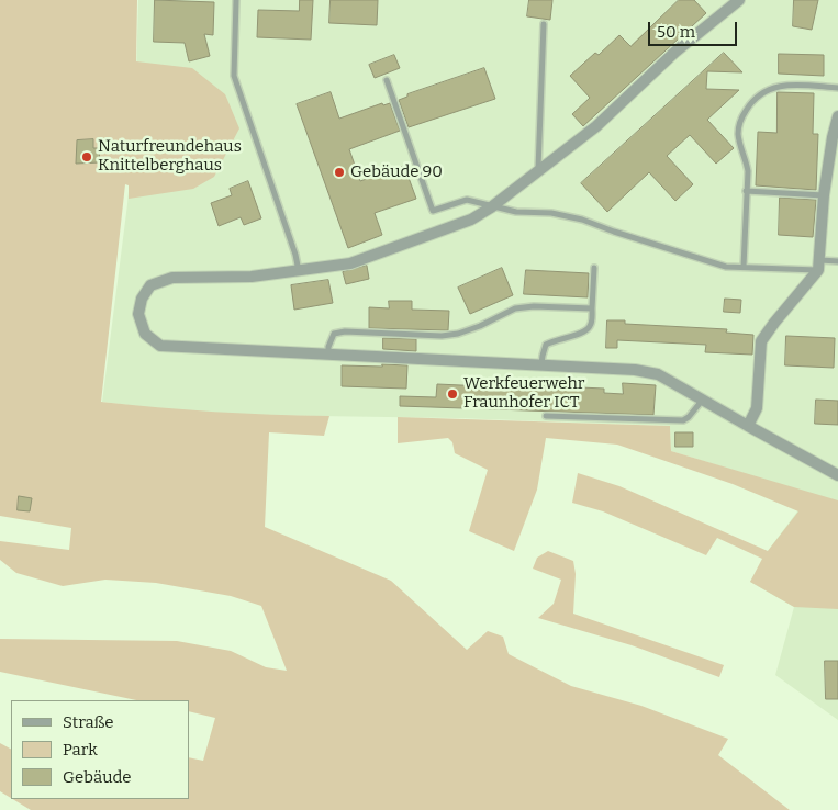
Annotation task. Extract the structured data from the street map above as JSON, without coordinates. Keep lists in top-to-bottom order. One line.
{"places":["Naturfreundehaus Knittelberghaus","Gebäude 90","Werkfeuerwehr Fraunhofer ICT"],"legend":["Straße","Park","Gebäude"],"scale_bar":"50 m"}
